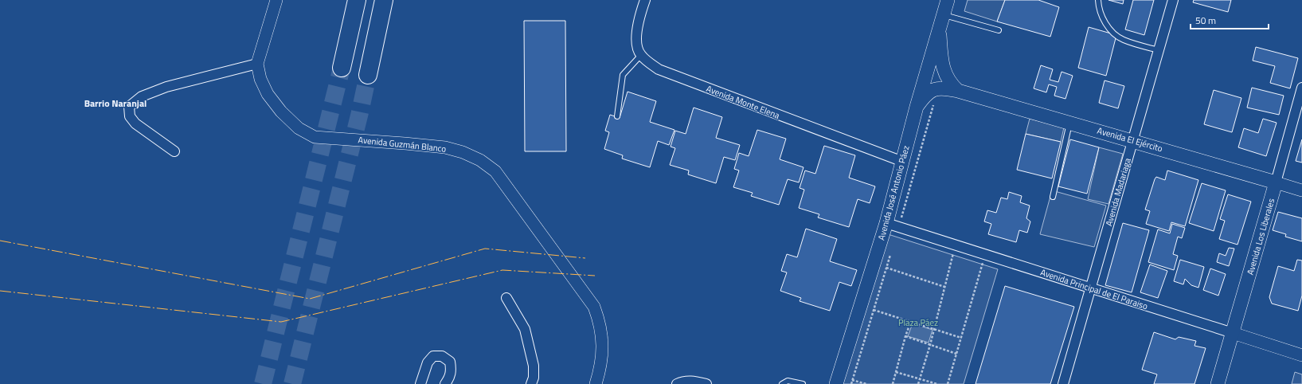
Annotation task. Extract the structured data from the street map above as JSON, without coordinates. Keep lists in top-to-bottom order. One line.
{"streets":{"main road":["Avenida El Ejército","Avenida José Antonio Páez","Avenida Los Liberales"],"street":["Avenida Monte Elena","Avenida Guzmán Blanco","Avenida Madariaga","Avenida Principal de El Paraiso"]},"crossings":[["Avenida Monte Elena","Avenida José Antonio Páez"],["Avenida El Ejército","Avenida Madariaga"],["Avenida El Ejército","Avenida José Antonio Páez"],["Avenida El Ejército","Avenida Los Liberales"],["Avenida Madariaga","Avenida Principal de El Paraiso"],["Avenida José Antonio Páez","Avenida Principal de El Paraiso"],["Avenida Los Liberales","Avenida Principal de El Paraiso"]],"districts":["Barrio Naranjal"],"parks":["Plaza Páez"],"scale_bar":"50 m"}
